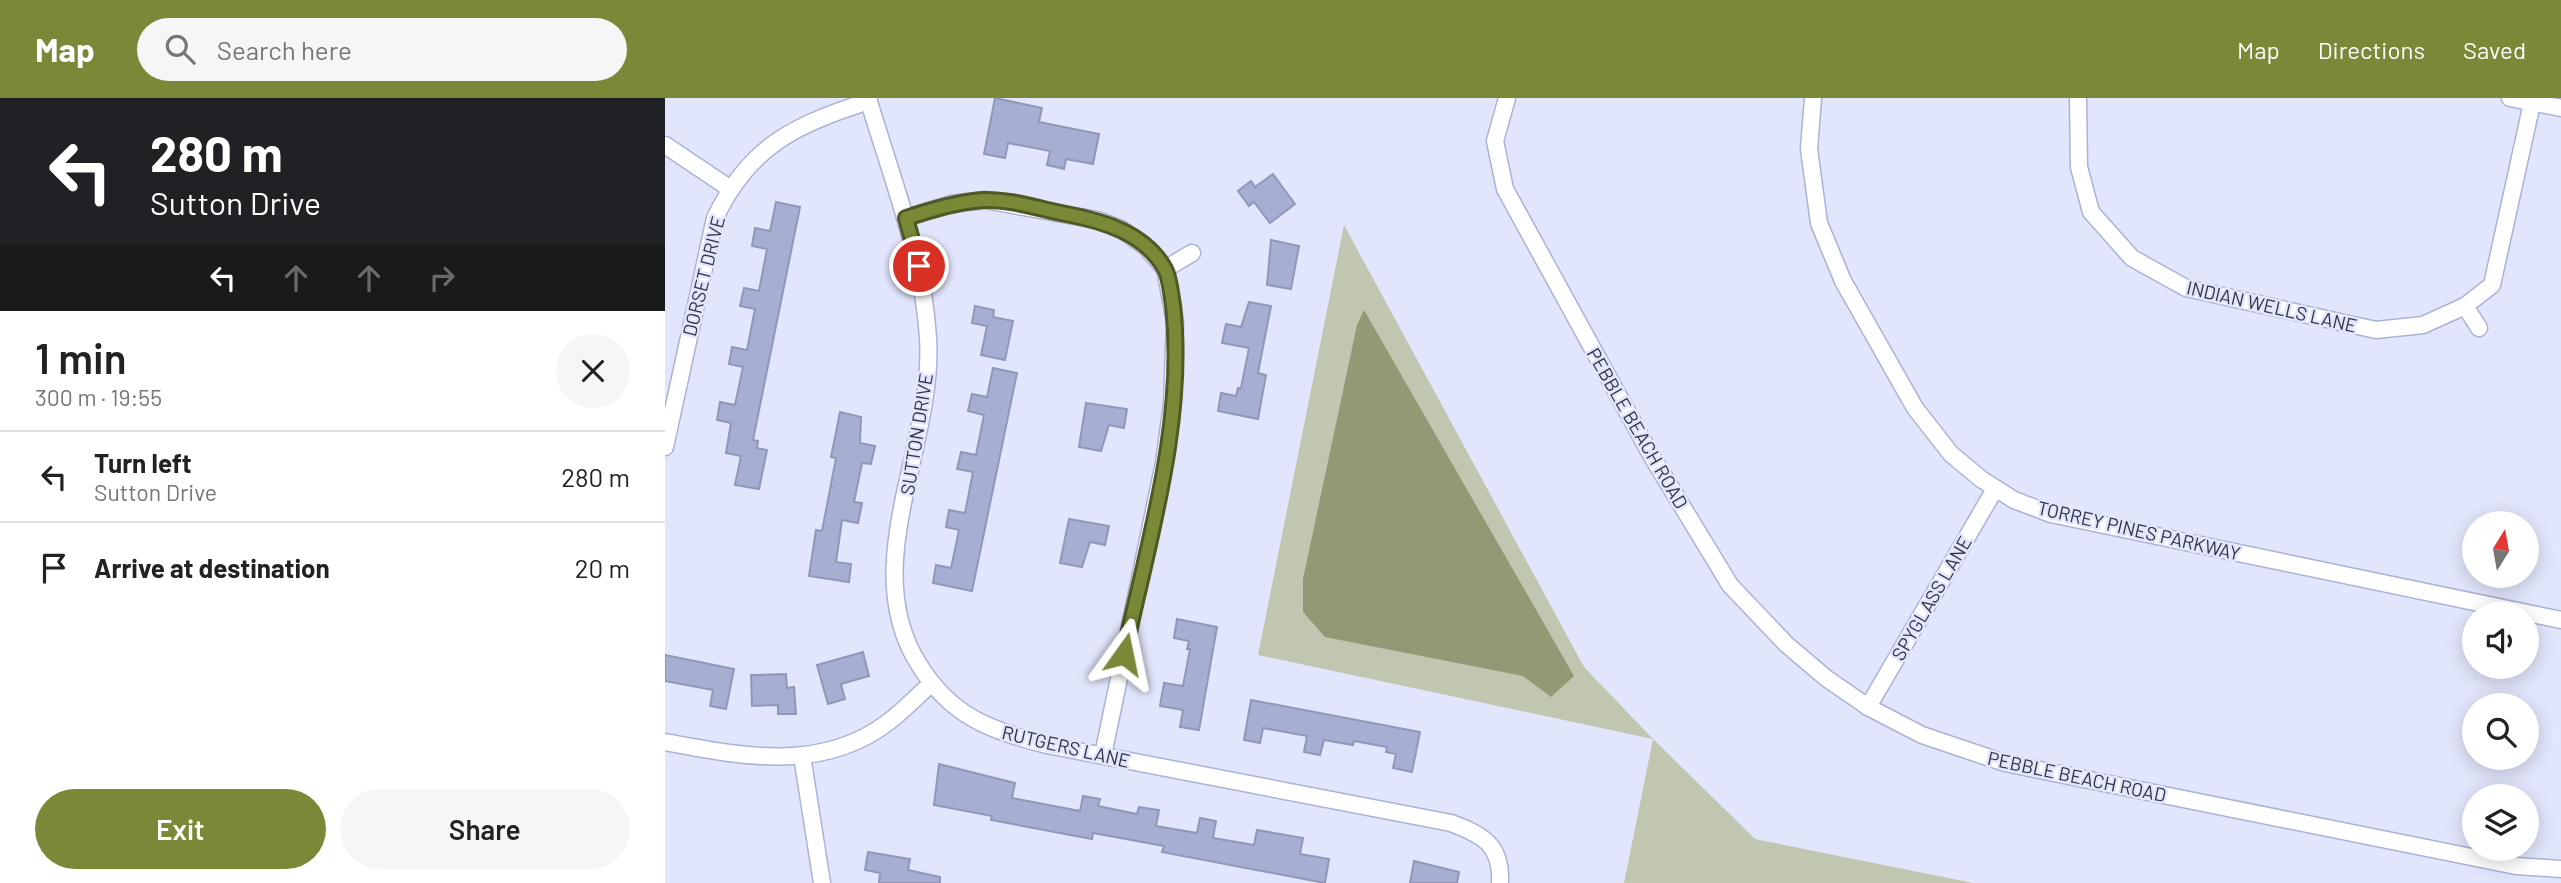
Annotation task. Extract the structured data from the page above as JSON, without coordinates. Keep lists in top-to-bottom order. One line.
{"streets":{"street":["DORSET DRIVE","INDIAN WELLS LANE","PEBBLE BEACH ROAD","SUTTON DRIVE","TORREY PINES PARKWAY","SPYGLASS LANE","RUTGERS LANE"]},"crossings":[["DORSET DRIVE","SUTTON DRIVE"],["PEBBLE BEACH ROAD","SPYGLASS LANE"],["SUTTON DRIVE","RUTGERS LANE"],["TORREY PINES PARKWAY","SPYGLASS LANE"]],"north":"top","page":{"header":"Map","search":"Search here","nav":["Map","Directions","Saved"],"turn":["280 m","Sutton Drive"],"heading":["1 min","300 m · 19:55"],"list":[{"name":"Turn left","note":"Sutton Drive","value":"280 m"},{"name":"Arrive at destination","value":"20 m"}],"buttons":["Exit","Share"]}}
